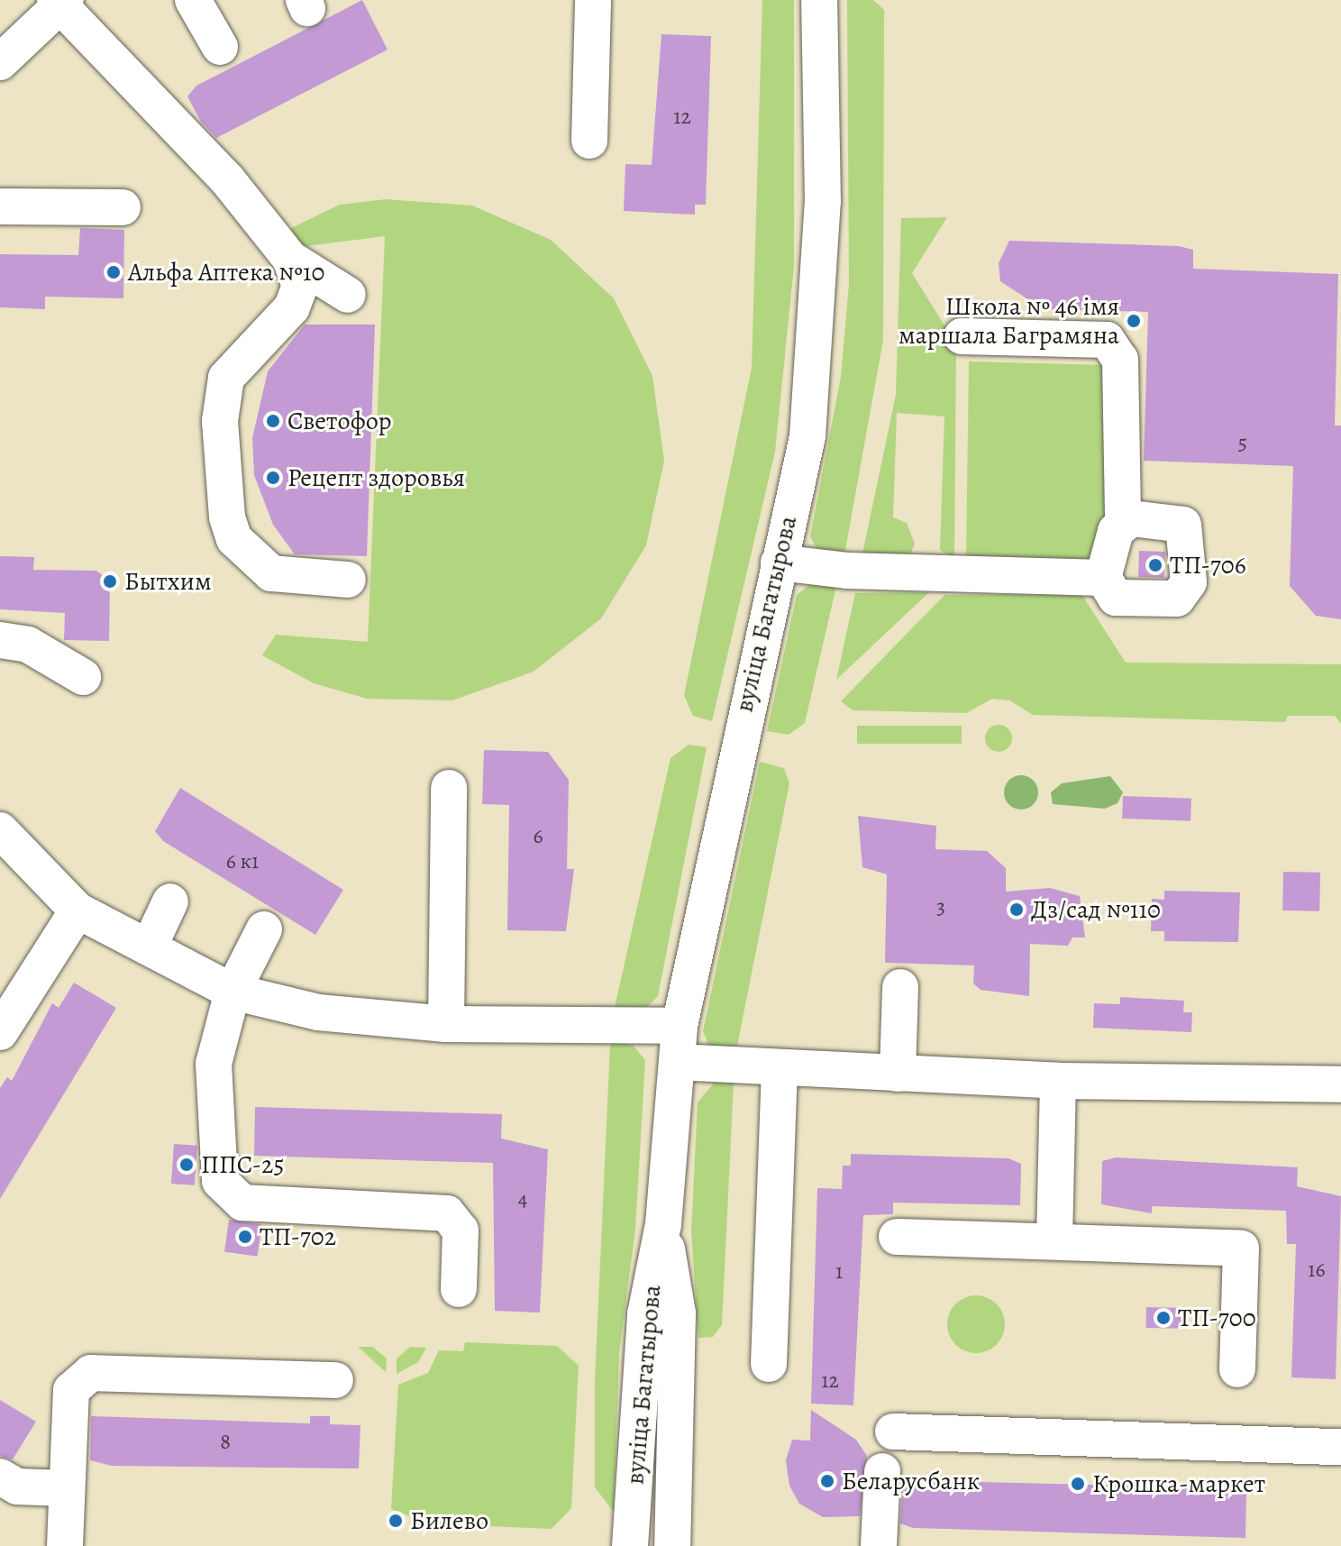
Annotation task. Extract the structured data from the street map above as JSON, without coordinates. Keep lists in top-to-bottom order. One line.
{"streets":{"street":["вуліца Багатырова"]},"places":["Альфа Аптека №10","Школа № 46 імя маршала Баграмяна","Светофор","Рецепт здоровья","ТП-706","Бытхим","Дз/сад №110","ППС-25","ТП-702","ТП-700","Беларусбанк","Крошка-маркет","Билево"],"house_numbers":["12","5","6","6 к1","3","4","16","1","12","8"]}
